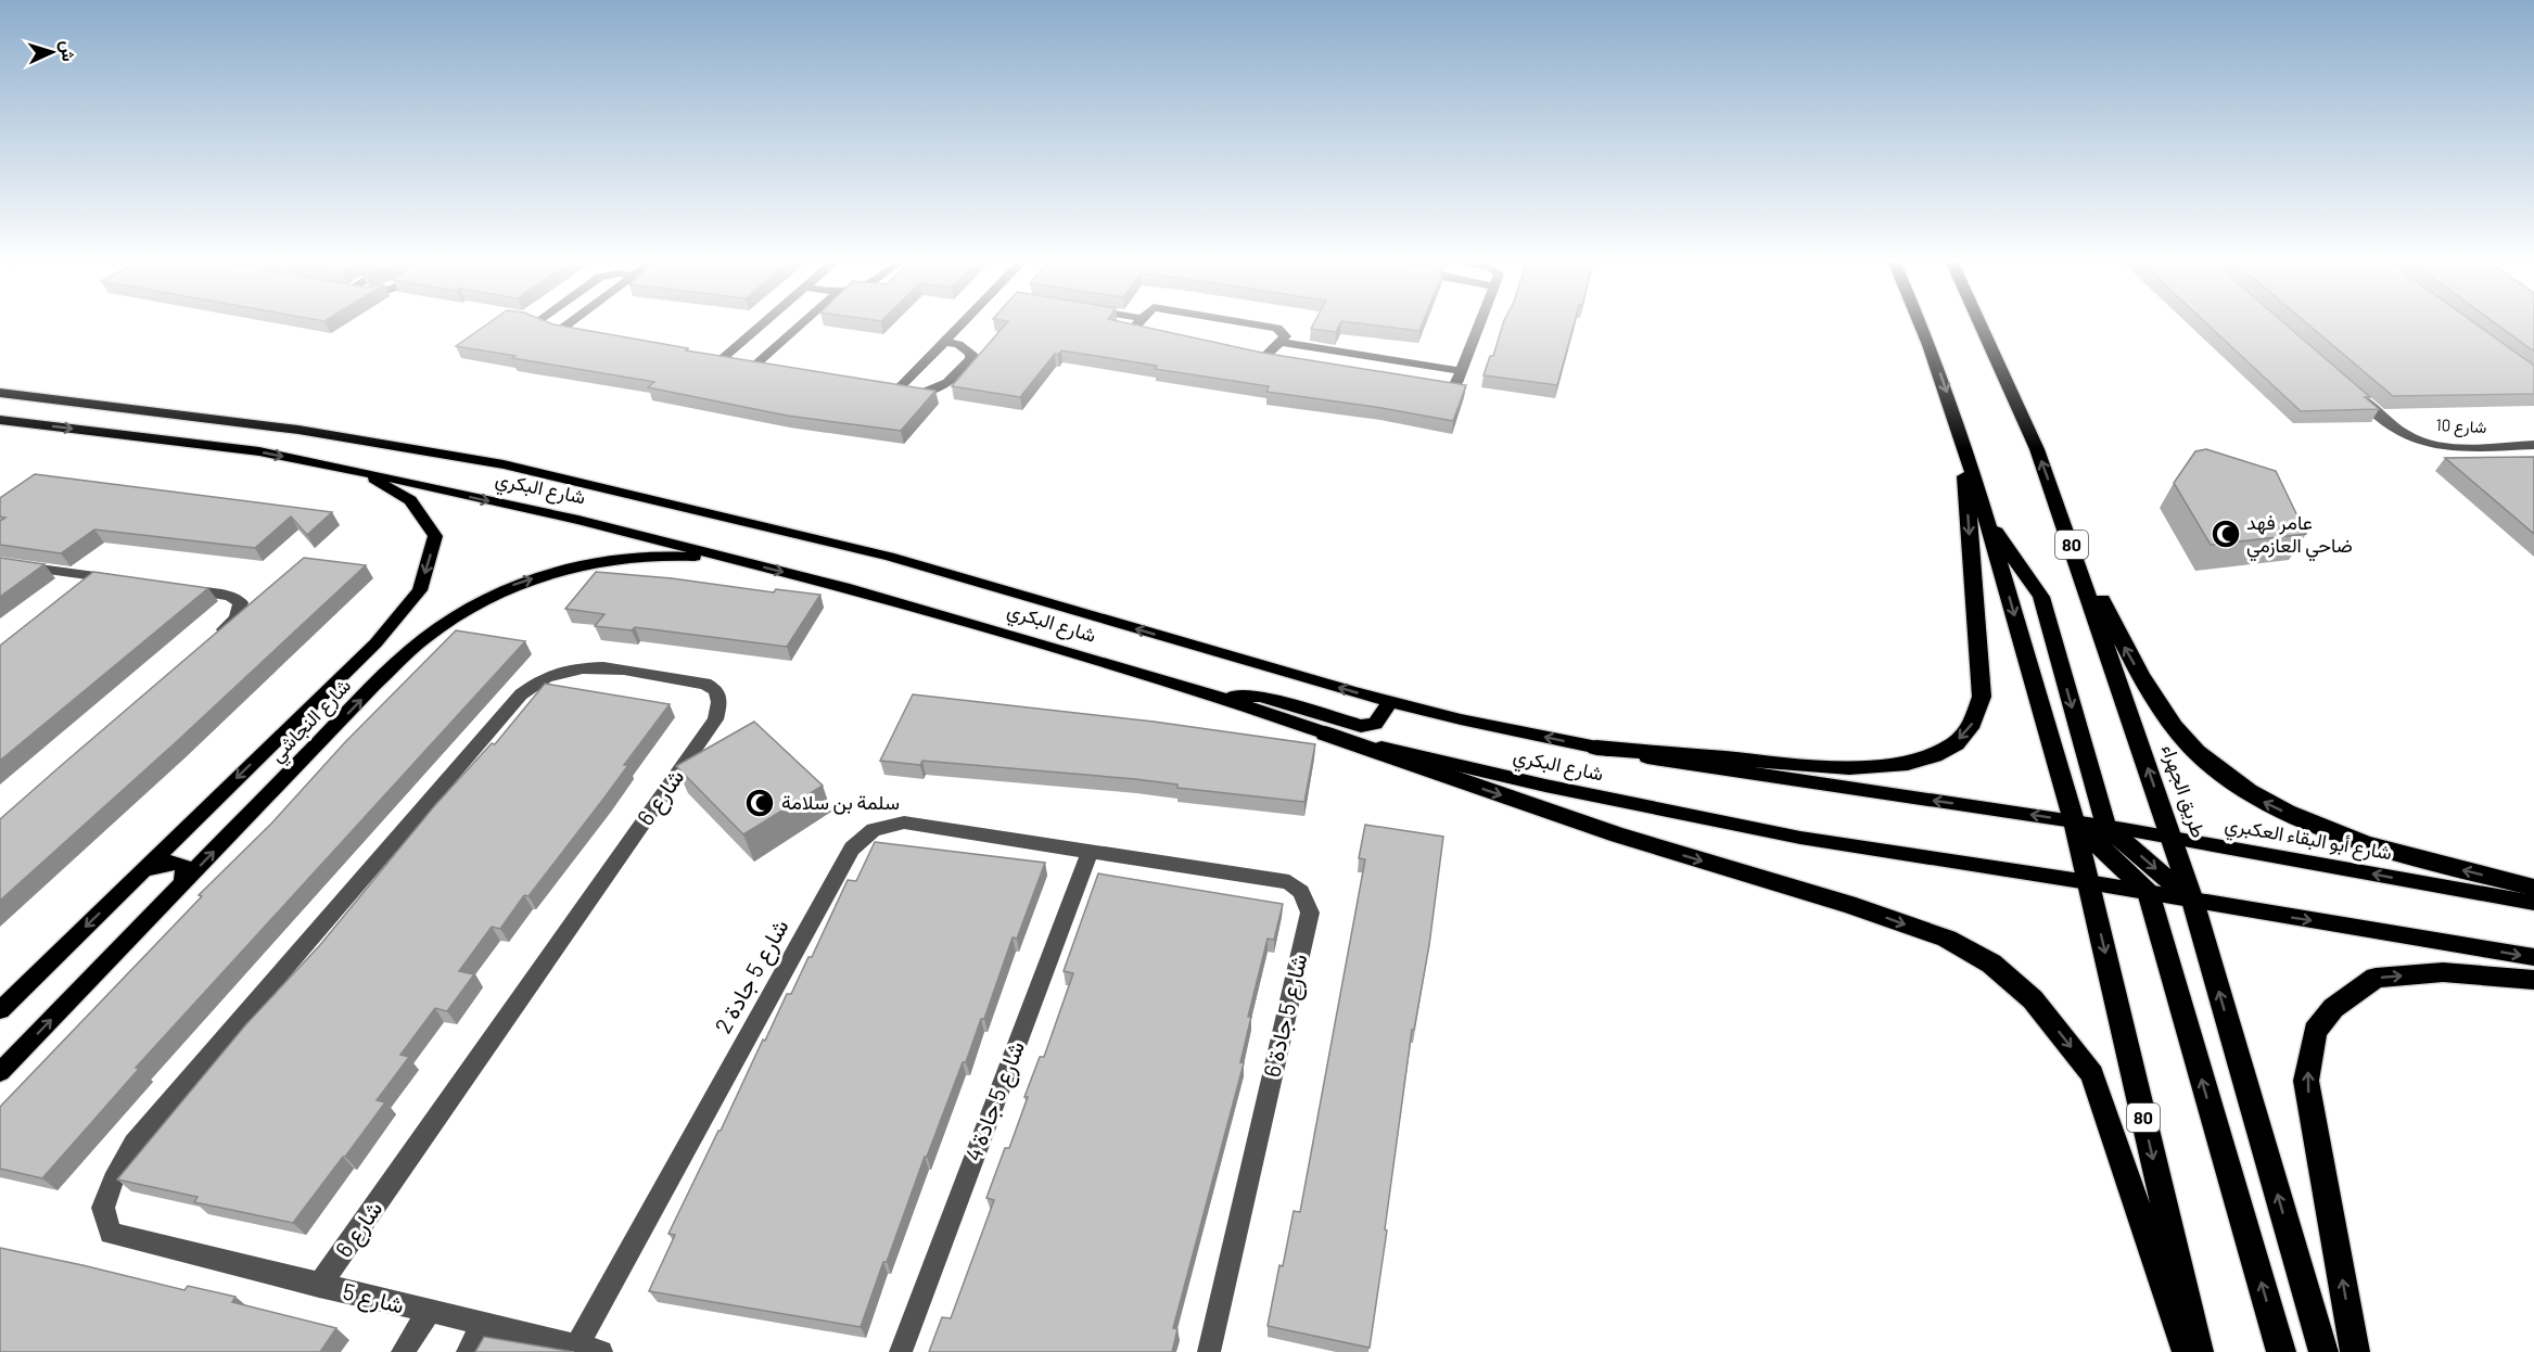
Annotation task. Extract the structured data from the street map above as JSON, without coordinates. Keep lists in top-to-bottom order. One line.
{"streets":{"highway":["80","طريق الجهراء"],"main road":["شارع البكري","شارع النجاشي","شارع أبو البقاء العكبري"],"street":["شارع 10","شارع 6","شارع 5 جادة 2","شارع 5 جادة 6","شارع 5 جادة 4","شارع 5"]},"crossings":[["شارع البكري","80"],["شارع البكري","شارع النجاشي"],["شارع البكري","شارع أبو البقاء العكبري"],["80","شارع أبو البقاء العكبري"],["طريق الجهراء","شارع أبو البقاء العكبري"],["شارع 6","شارع 5"],["شارع 5 جادة 2","شارع 5 جادة 6"],["شارع 5 جادة 2","شارع 5 جادة 4"],["شارع 5 جادة 2","شارع 5"],["شارع 5 جادة 6","شارع 5 جادة 4"]],"places":{"mosque":["عامر فهد ضاحي العازمي","سلمة بن سلامة"]},"north":"right"}
